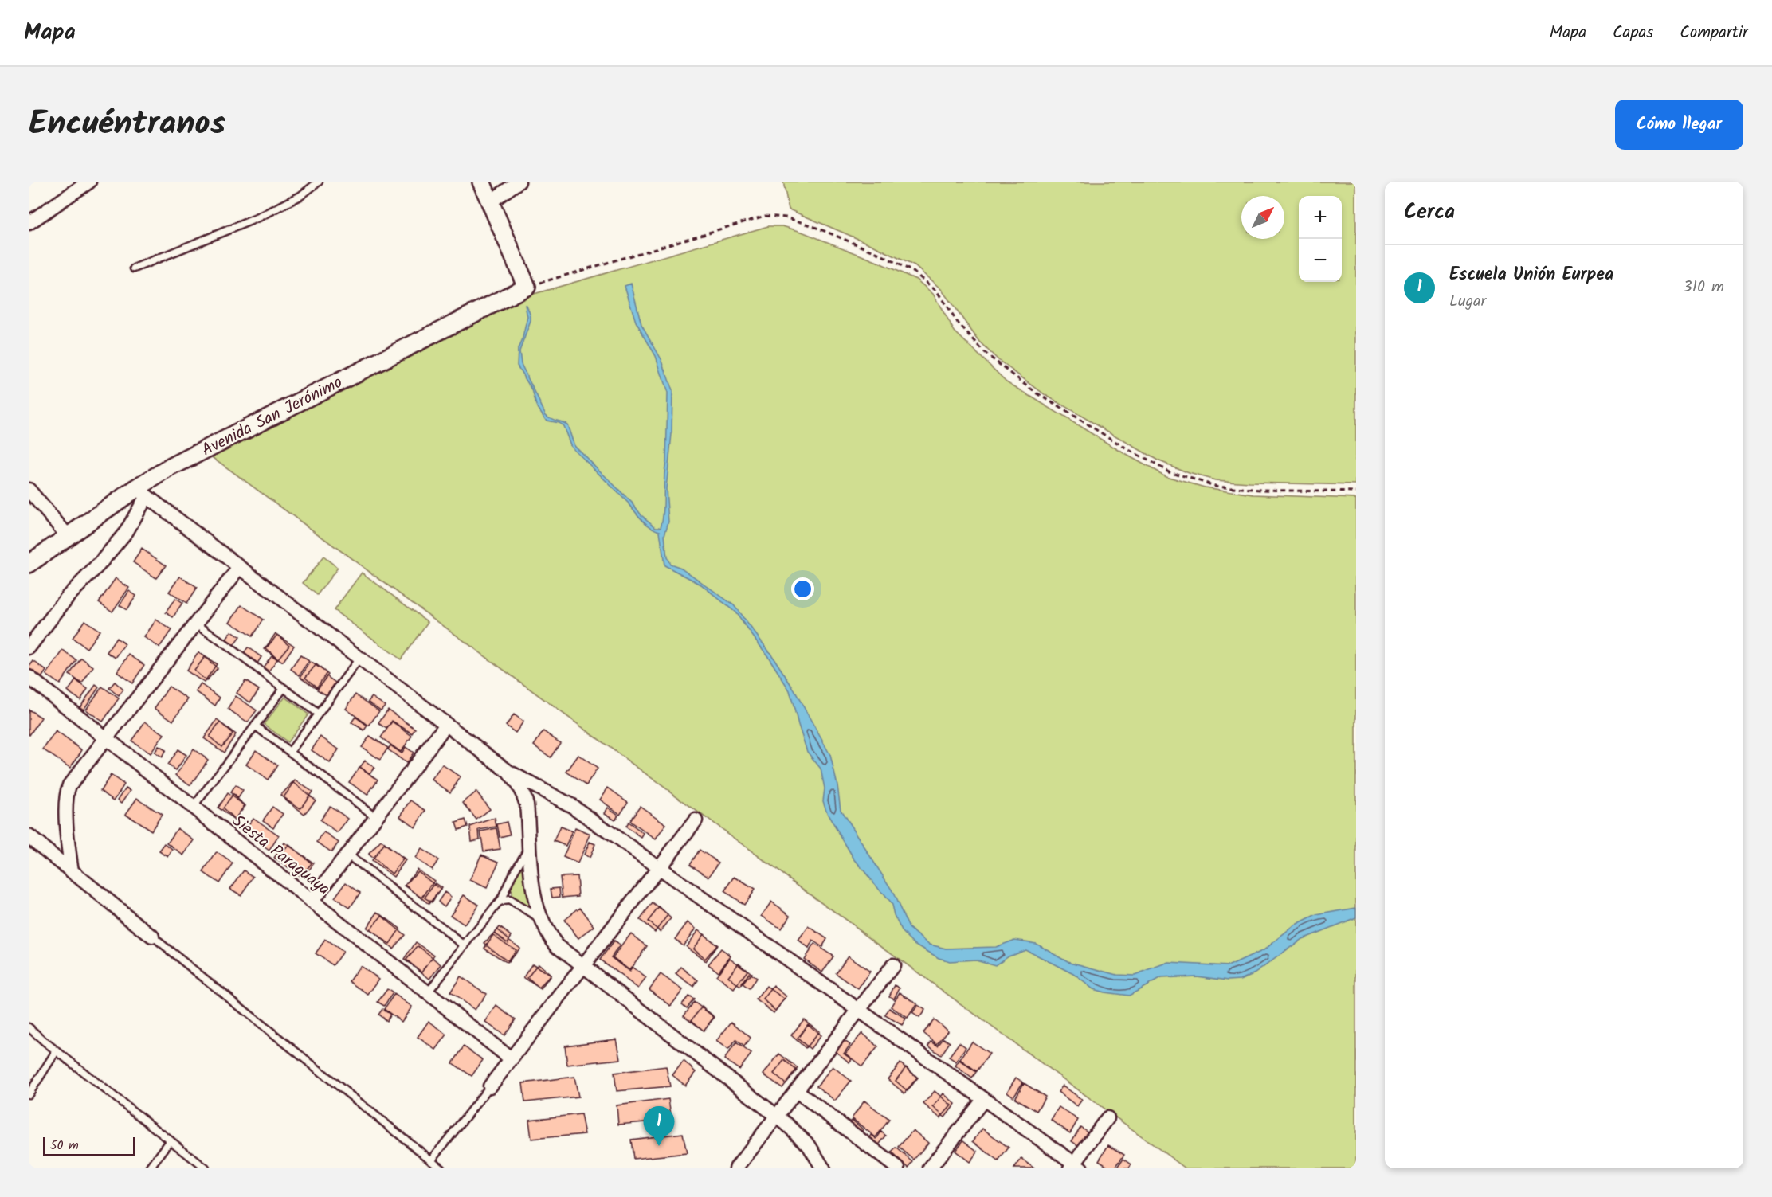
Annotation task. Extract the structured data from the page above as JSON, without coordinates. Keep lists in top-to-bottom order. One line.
{"streets":{"street":["Avenida San Jerónimo","Siesta Paraguaya"]},"scale_bar":"50 m","north":"top right","page":{"header":"Mapa","nav":["Mapa","Capas","Compartir"],"title":"Encuéntranos","buttons":"Cómo llegar","heading":"Cerca","map_buttons":["+","−"],"list":[{"mark":"1","name":"Escuela Unión Eurpea","note":"Lugar","value":"310 m"}],"pins":"1","scale":"50 m"}}
